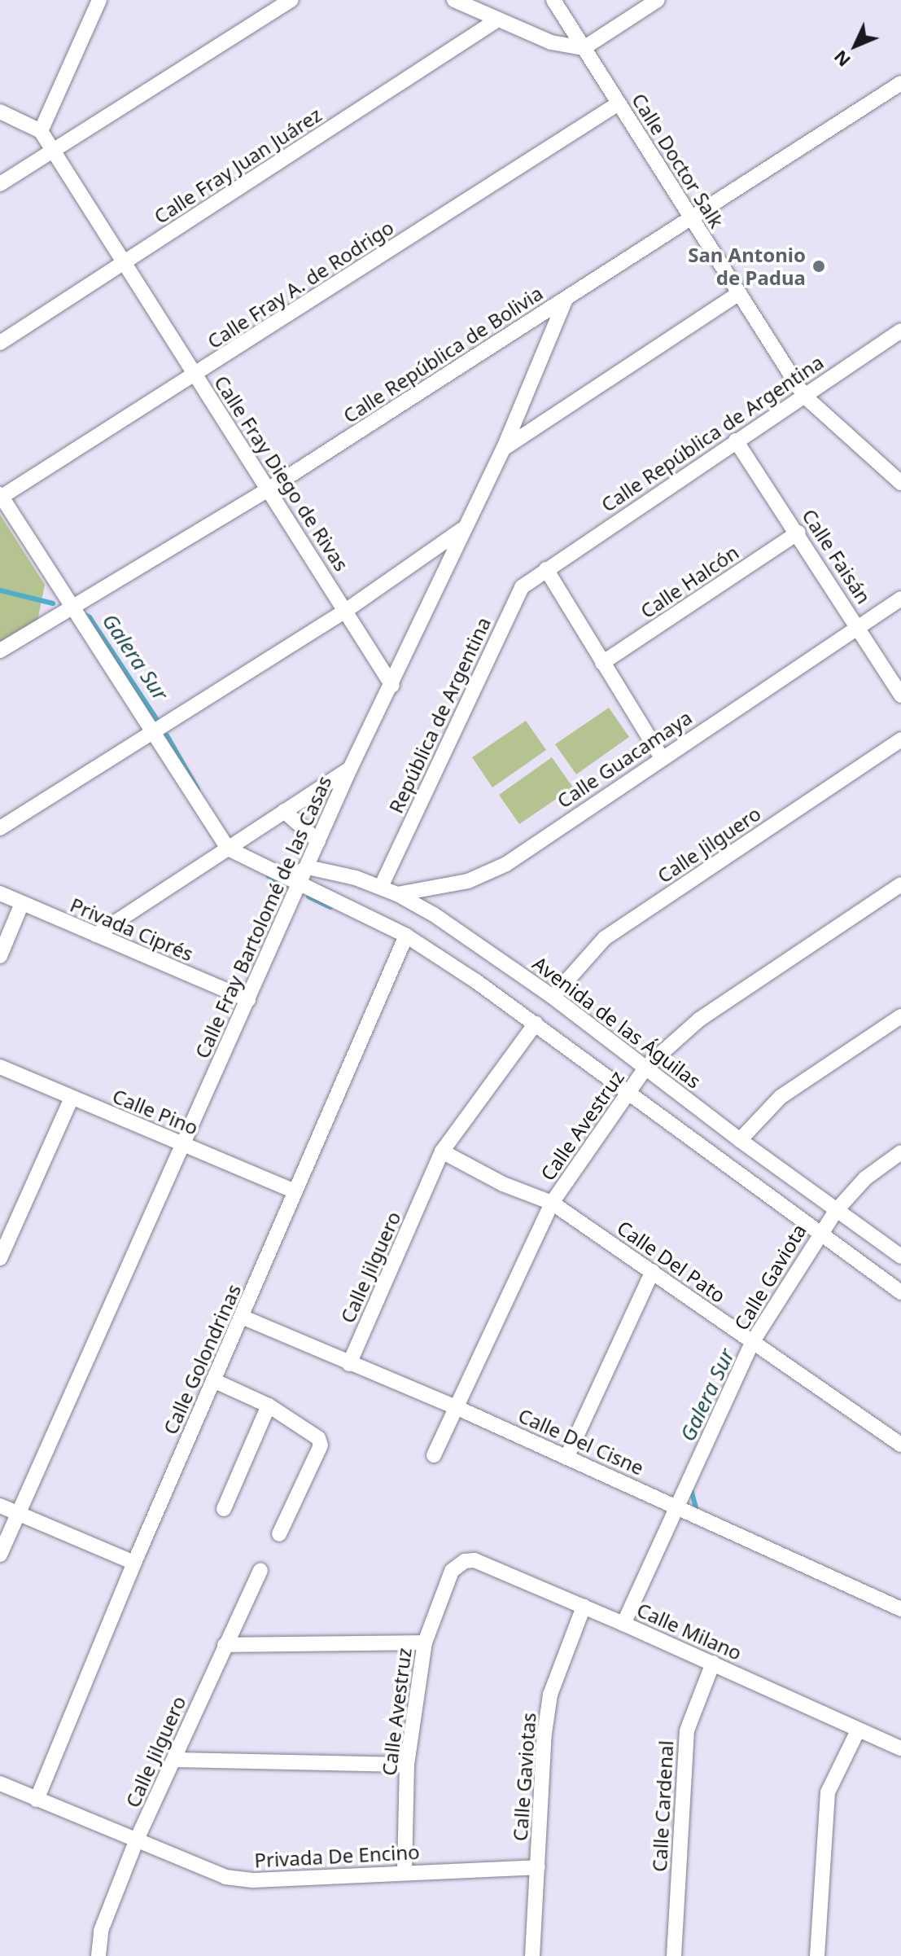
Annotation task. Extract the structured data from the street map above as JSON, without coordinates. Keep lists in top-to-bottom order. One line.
{"streets":{"street":["Calle Doctor Salk","Calle Fray Juan Juárez","Calle Fray A. de Rodrigo","Calle República de Bolivia","Calle República de Argentina","Calle Fray Diego de Rivas","Calle Faisán","Calle Halcón","República de Argentina","Calle Guacamaya","Calle Jilguero","Calle Fray Bartolomé de las Casas","Privada Ciprés","Avenida de las Águilas","Calle Pino","Calle Avestruz","Calle Del Pato","Calle Gaviota","Calle Golondrinas","Calle Del Cisne","Calle Milano","Calle Gaviotas","Calle Cardenal","Privada De Encino"]},"crossings":[["Calle Doctor Salk","Calle Fray A. de Rodrigo"],["Calle Doctor Salk","Calle República de Bolivia"],["Calle Doctor Salk","Calle República de Argentina"],["Calle Fray Juan Juárez","Calle Fray Diego de Rivas"],["Calle Fray A. de Rodrigo","Calle Fray Diego de Rivas"],["Calle República de Bolivia","Calle Fray Diego de Rivas"],["Calle República de Bolivia","Calle Fray Bartolomé de las Casas"],["Calle República de Argentina","Calle Faisán"],["Calle República de Argentina","República de Argentina"],["Calle Fray Diego de Rivas","Calle Fray Bartolomé de las Casas"],["Calle Faisán","Calle Halcón"],["Calle Faisán","Calle Guacamaya"],["República de Argentina","Avenida de las Águilas"],["Calle Guacamaya","Avenida de las Águilas"],["Calle Jilguero","Avenida de las Águilas"],["Calle Jilguero","Calle Del Pato"],["Calle Jilguero","Calle Del Cisne"],["Calle Jilguero","Privada De Encino"],["Calle Fray Bartolomé de las Casas","Privada Ciprés"],["Calle Fray Bartolomé de las Casas","Avenida de las Águilas"],["Calle Fray Bartolomé de las Casas","Calle Pino"],["Avenida de las Águilas","Calle Avestruz"],["Avenida de las Águilas","Calle Gaviota"],["Calle Pino","Calle Golondrinas"],["Calle Avestruz","Calle Del Pato"],["Calle Avestruz","Calle Del Cisne"],["Calle Avestruz","Calle Milano"],["Calle Avestruz","Privada De Encino"],["Calle Del Pato","Calle Gaviota"],["Calle Gaviota","Calle Del Cisne"],["Calle Gaviota","Calle Milano"],["Calle Golondrinas","Calle Del Cisne"],["Calle Golondrinas","Privada De Encino"],["Calle Milano","Calle Gaviotas"],["Calle Milano","Calle Cardenal"],["Calle Gaviotas","Privada De Encino"]],"water":["Galera Sur"],"places":["San Antonio de Padua"],"north":"bottom left"}
